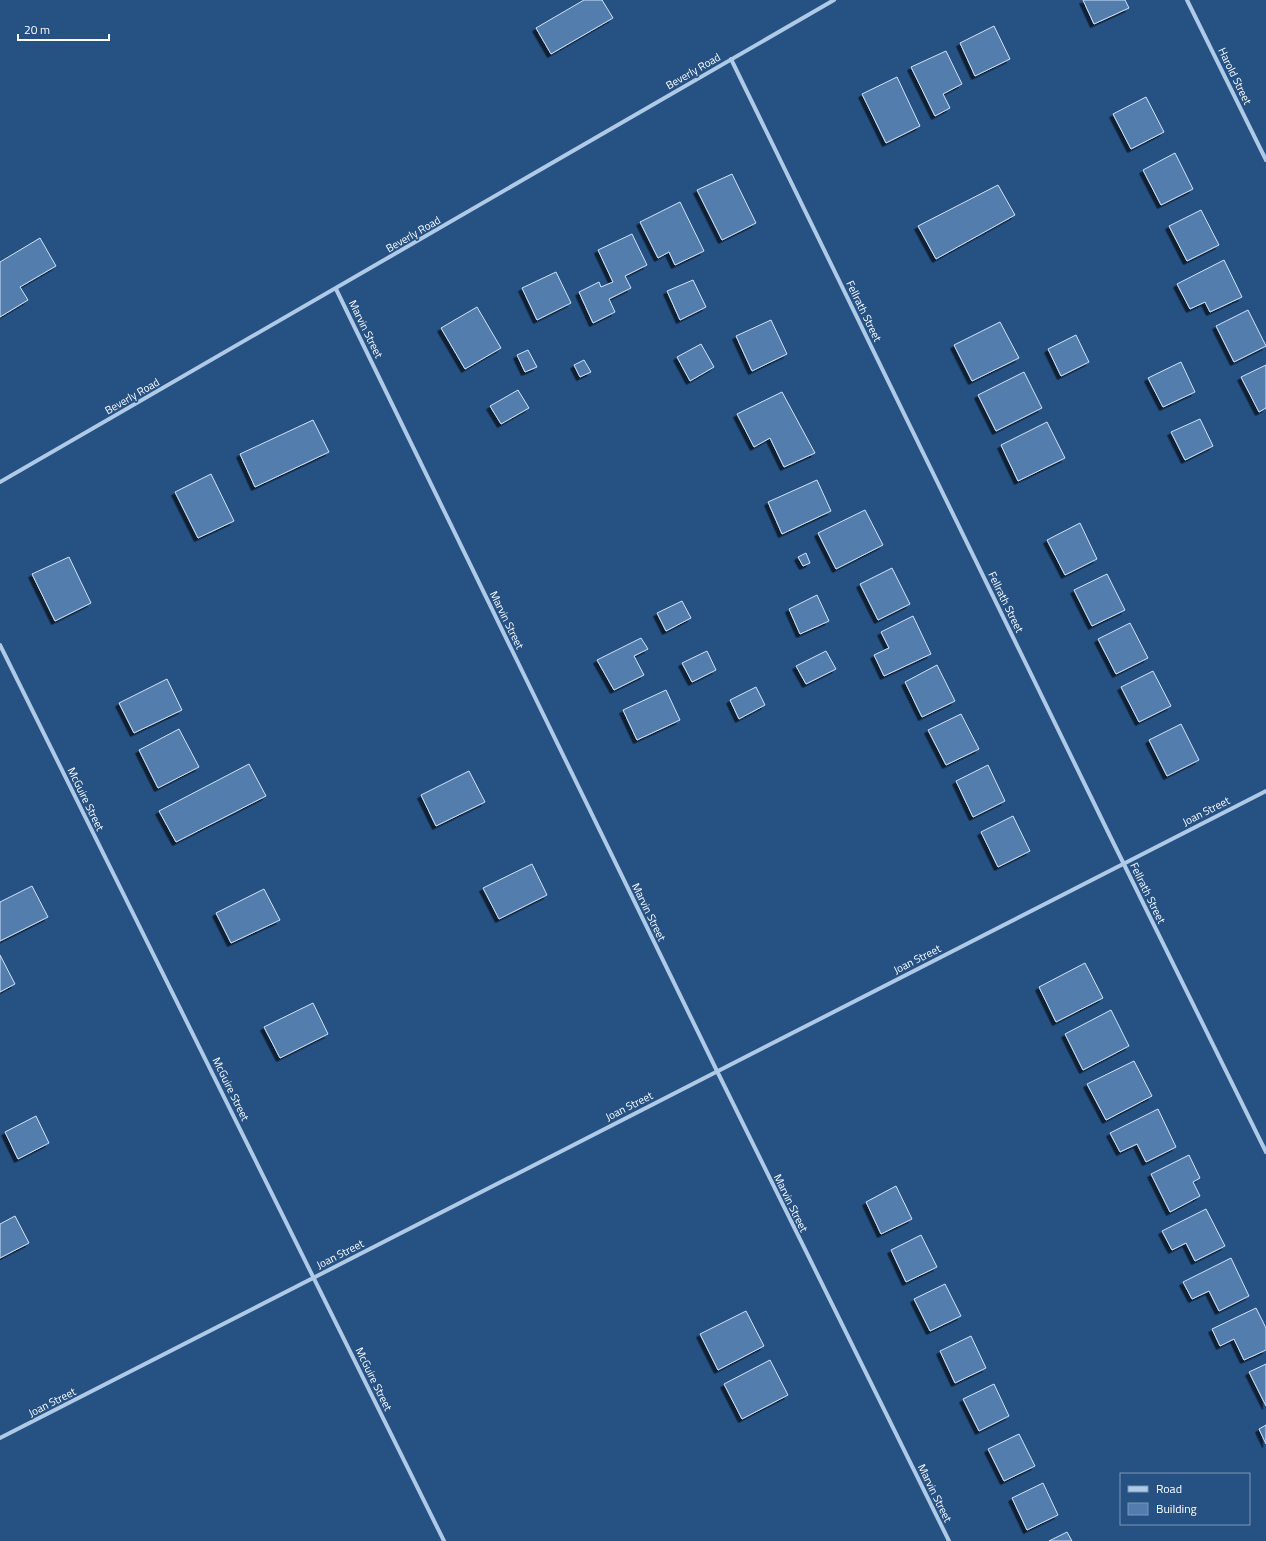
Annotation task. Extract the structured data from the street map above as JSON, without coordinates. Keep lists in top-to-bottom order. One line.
{"streets":{"street":["Beverly Road","Harold Street","Fellrath Street","Marvin Street","McGuire Street","Joan Street"]},"crossings":[["Beverly Road","Fellrath Street"],["Beverly Road","Marvin Street"],["Fellrath Street","Joan Street"],["Marvin Street","Joan Street"],["McGuire Street","Joan Street"]],"legend":["Road","Building"],"scale_bar":"20 m"}
